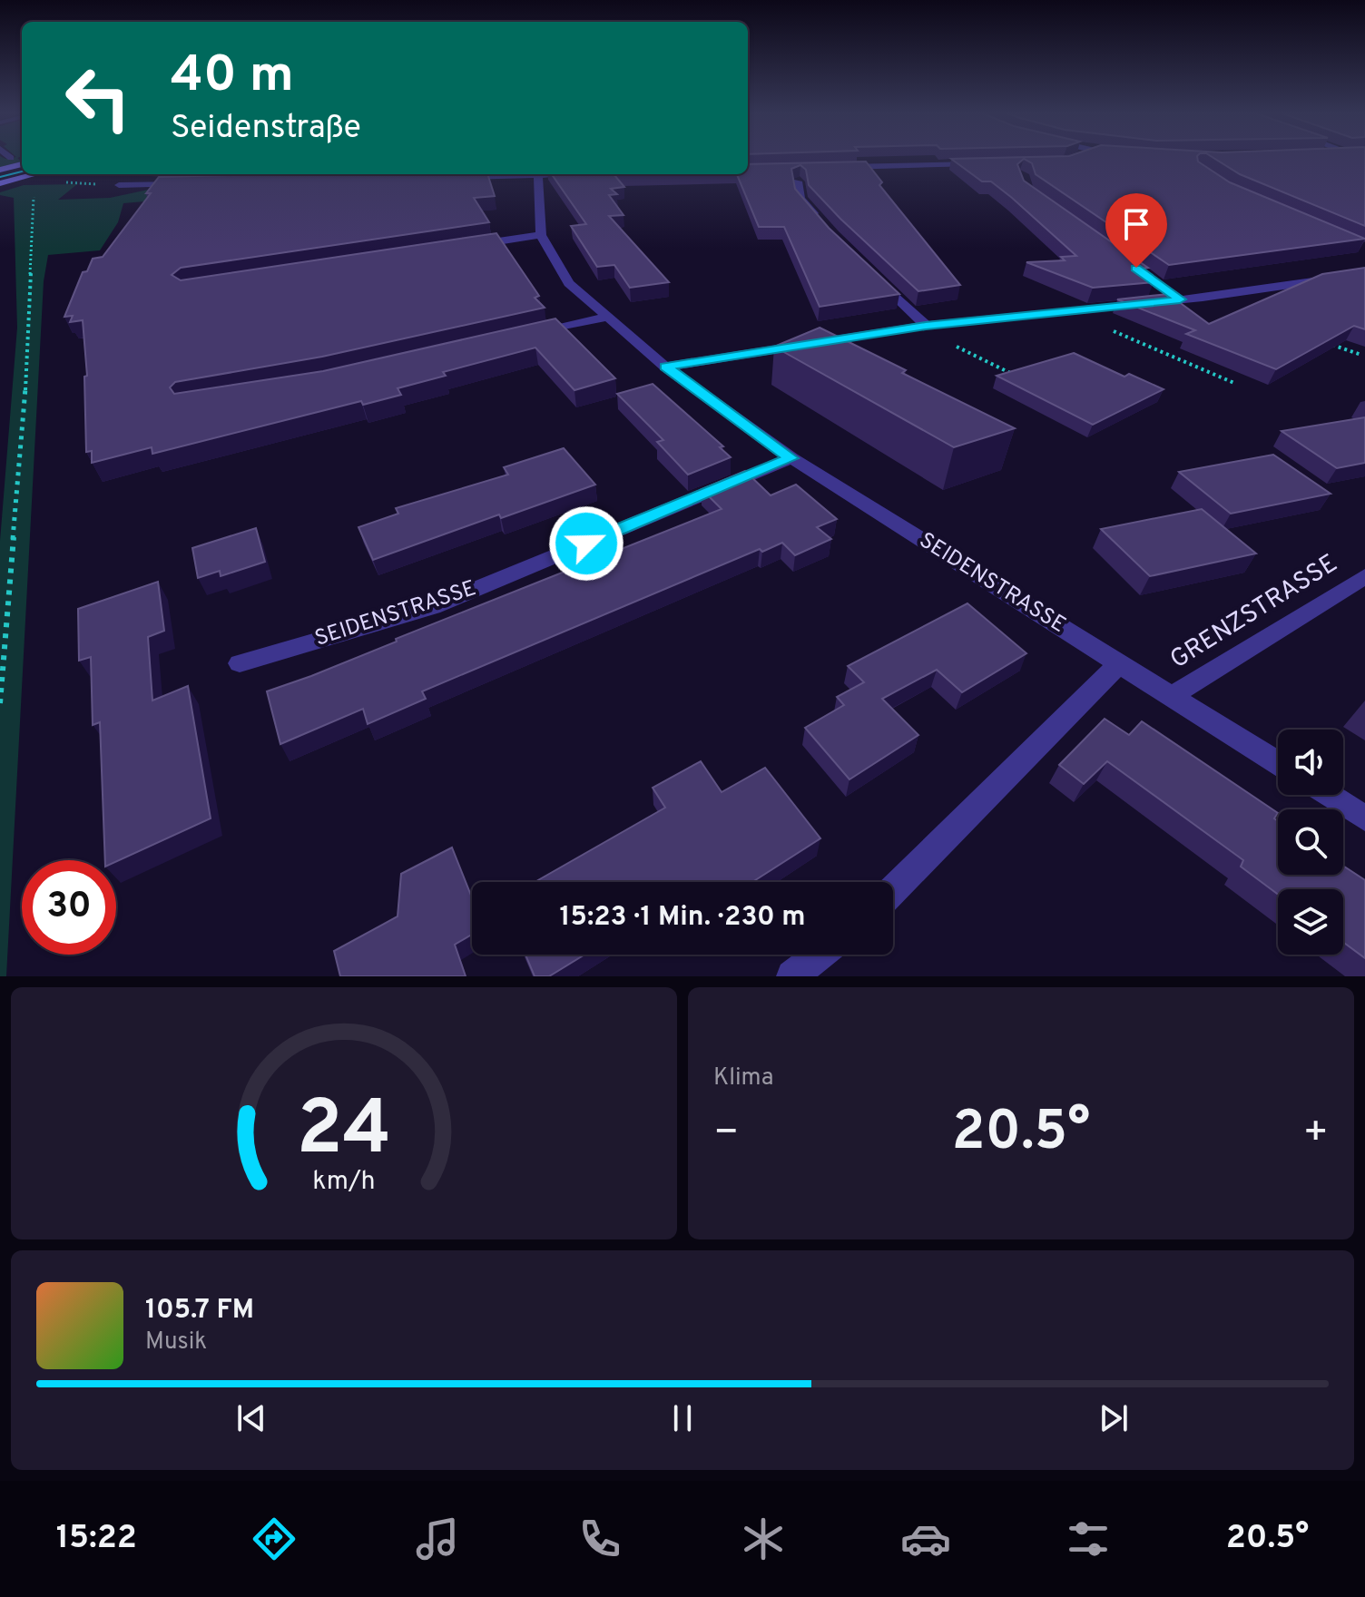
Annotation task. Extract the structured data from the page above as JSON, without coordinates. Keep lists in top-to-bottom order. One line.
{"streets":{"street":["SEIDENSTRASSE","GRENZSTRASSE"]},"crossings":[["SEIDENSTRASSE","GRENZSTRASSE"]],"page":{"turn":["40 m","Seidenstraße"],"limit":"30","trip":"15:23 · 1 Min. · 230 m","tile":"Klima","heat":["−","20.5°","+"],"song":["105.7 FM","Musik"],"tabs":["15:22","20.5°"],"gauge":["24","km/h"]}}
